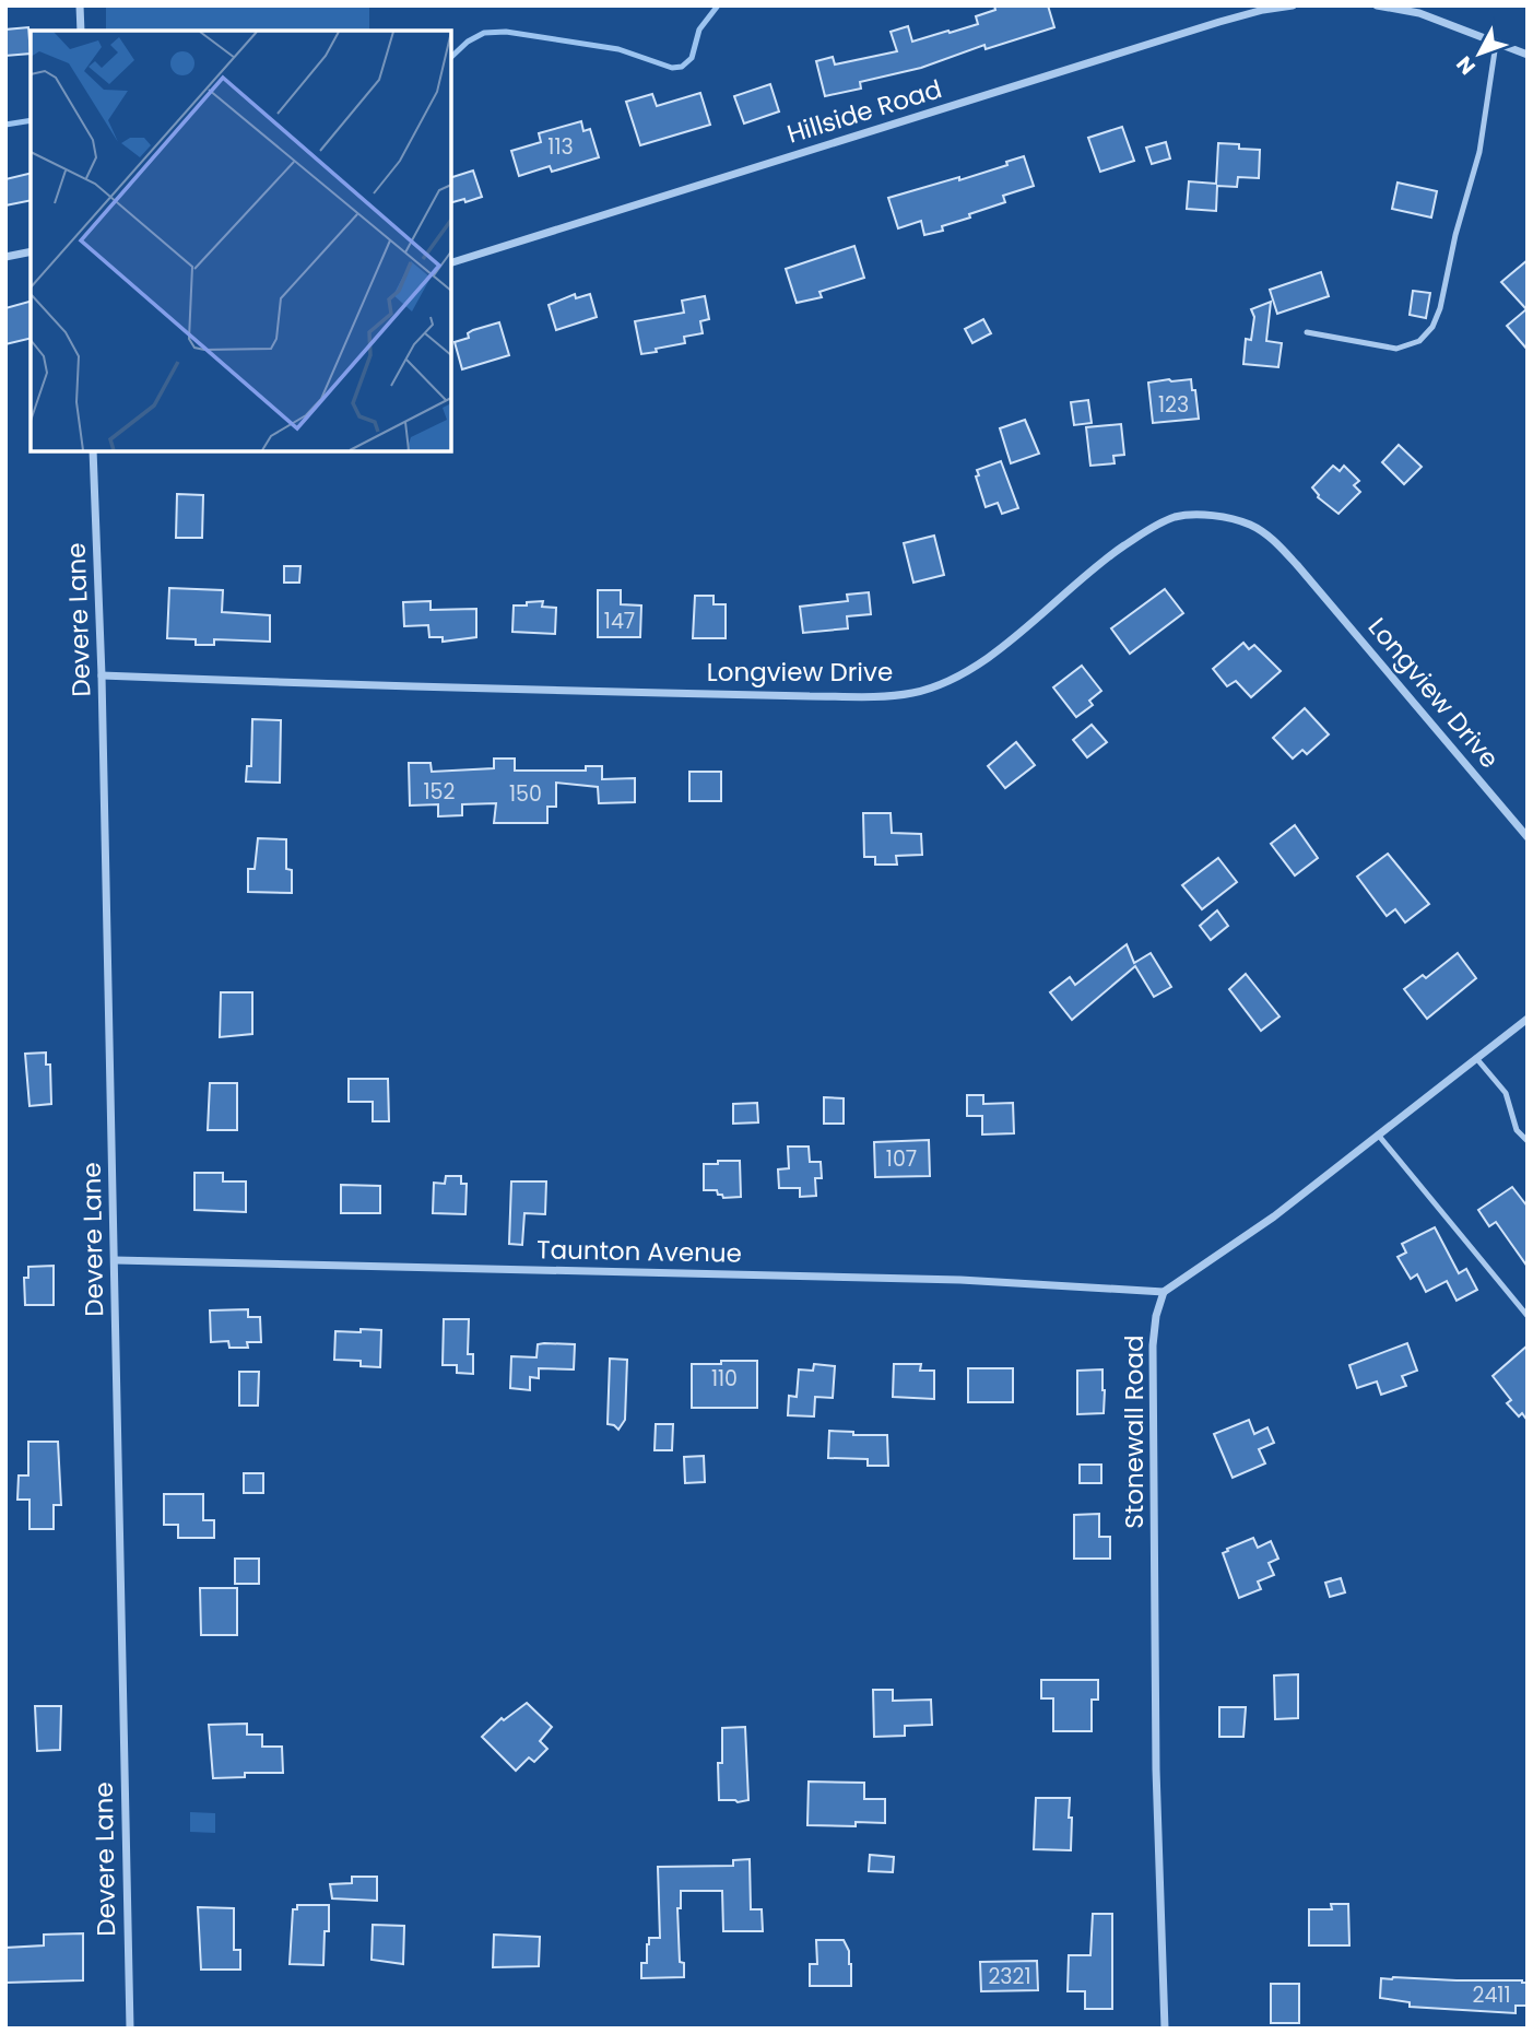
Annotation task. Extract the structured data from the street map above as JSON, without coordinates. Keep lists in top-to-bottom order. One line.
{"streets":{"street":["Hillside Road","Devere Lane","Longview Drive","Taunton Avenue","Stonewall Road"]},"crossings":[["Devere Lane","Longview Drive"],["Devere Lane","Taunton Avenue"],["Taunton Avenue","Stonewall Road"]],"house_numbers":["113","123","147","152","150","107","110","2321","2411"],"north":"bottom left"}
